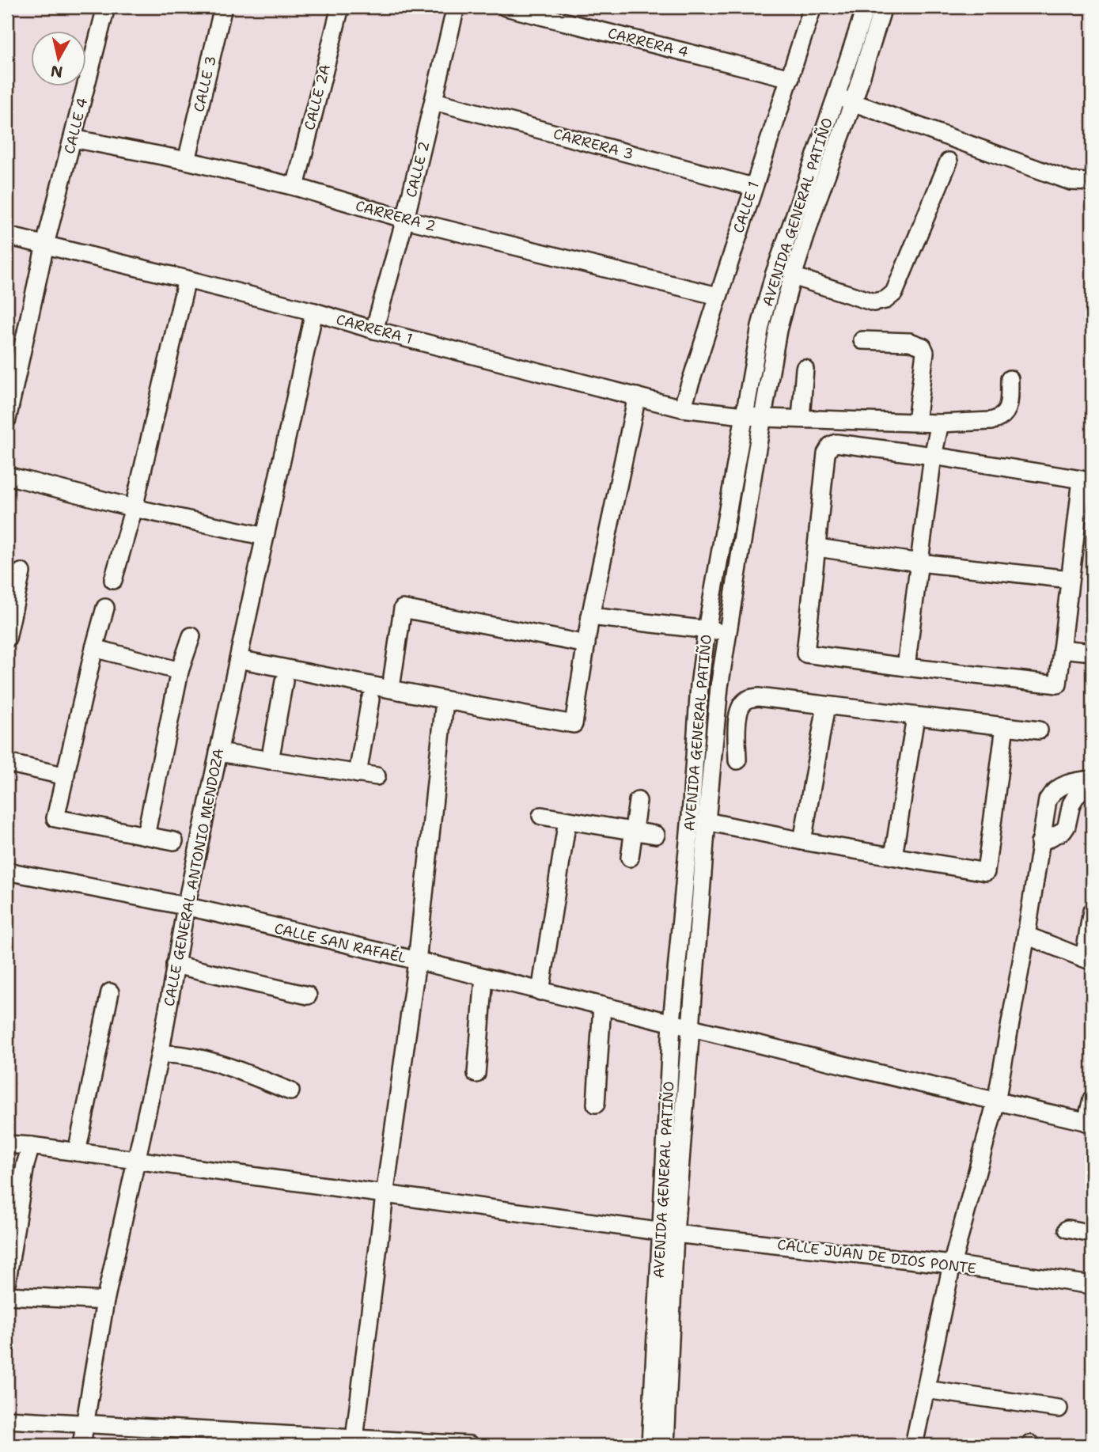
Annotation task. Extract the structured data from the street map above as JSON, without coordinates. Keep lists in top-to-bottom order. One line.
{"streets":{"street":["CARRERA 4","CALLE 3","CALLE 2A","CALLE 4","CARRERA 3","CALLE 2","CALLE 1","AVENIDA GENERAL PATIÑO","CARRERA 2","CARRERA 1","CALLE GENERAL ANTONIO MENDOZA","CALLE SAN RAFAÉL","CALLE JUAN DE DIOS PONTE"]},"crossings":[["CARRERA 4","CALLE 1"],["CALLE 3","CARRERA 2"],["CALLE 2A","CARRERA 2"],["CALLE 4","CARRERA 2"],["CALLE 4","CARRERA 1"],["CARRERA 3","CALLE 2"],["CARRERA 3","CALLE 1"],["CALLE 2","CARRERA 2"],["CALLE 2","CARRERA 1"],["CALLE 1","CARRERA 2"],["CALLE 1","CARRERA 1"],["AVENIDA GENERAL PATIÑO","CARRERA 1"],["AVENIDA GENERAL PATIÑO","CALLE SAN RAFAÉL"],["AVENIDA GENERAL PATIÑO","CALLE JUAN DE DIOS PONTE"],["CARRERA 1","CALLE GENERAL ANTONIO MENDOZA"],["CALLE GENERAL ANTONIO MENDOZA","CALLE SAN RAFAÉL"],["CALLE GENERAL ANTONIO MENDOZA","CALLE JUAN DE DIOS PONTE"]],"north":"bottom"}
